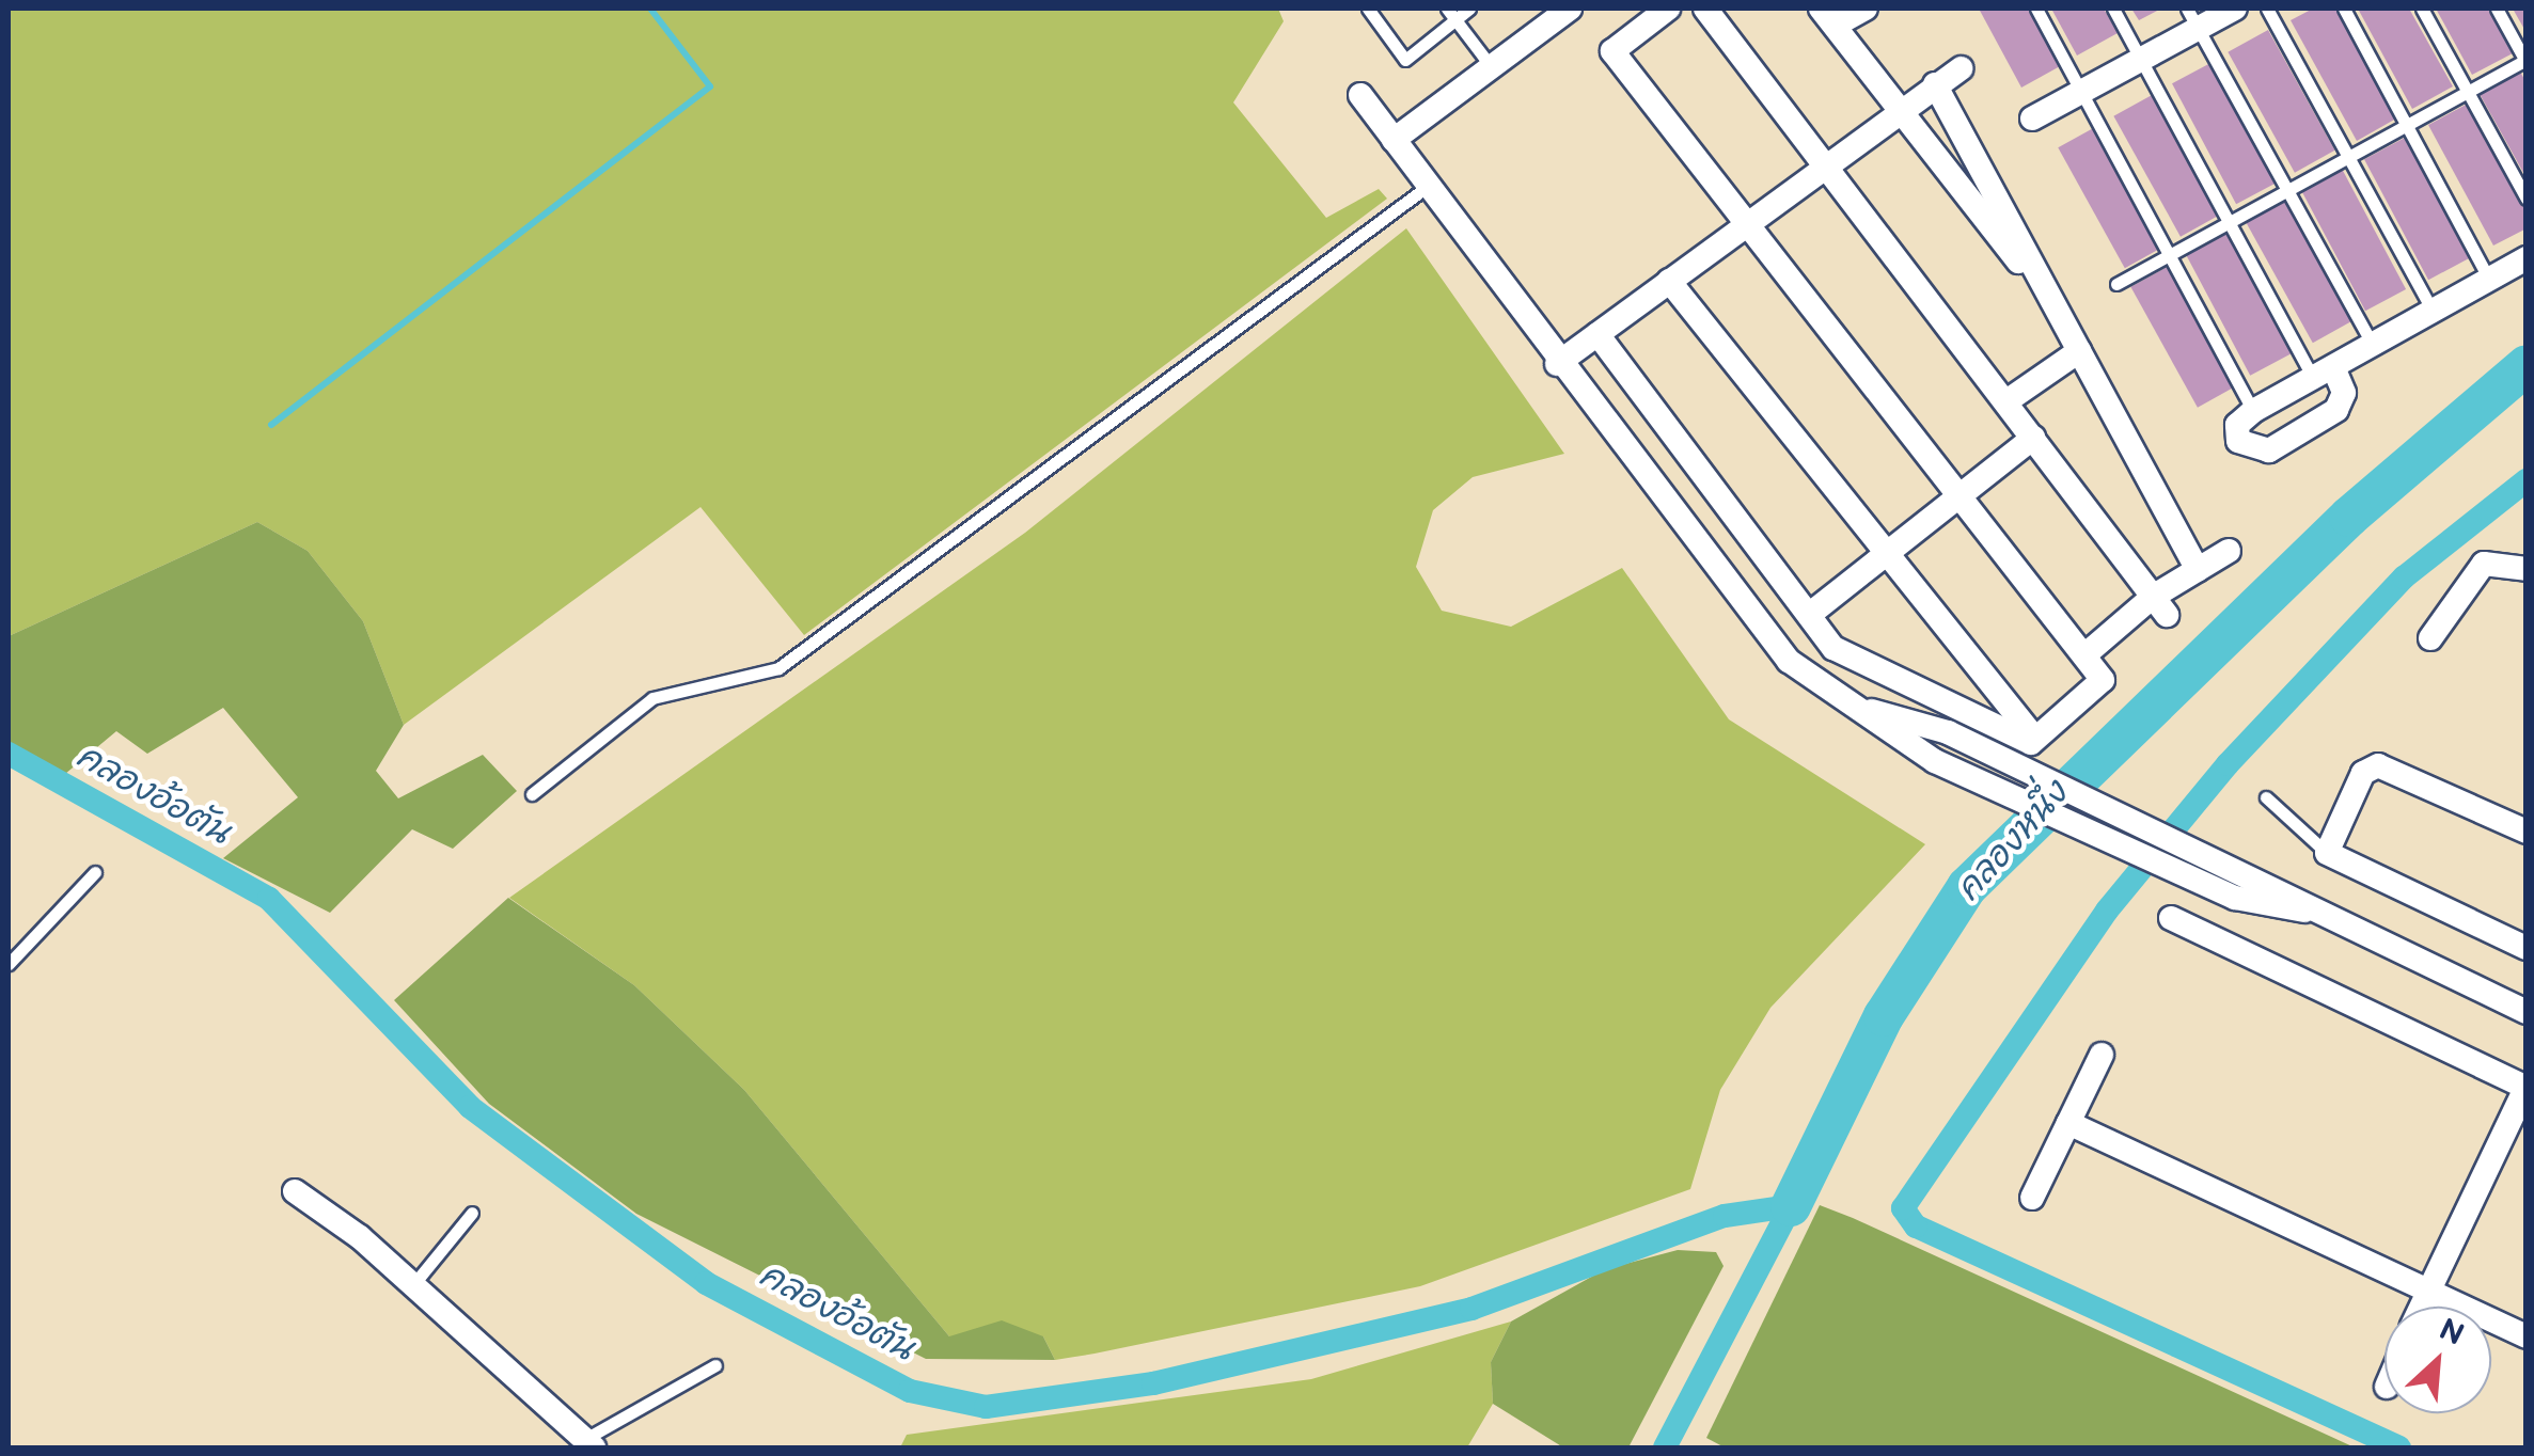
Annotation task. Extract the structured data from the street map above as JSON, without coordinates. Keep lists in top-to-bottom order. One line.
{"water":["คลองอ้อตัน","คลองหนึ่ง"],"north":"top right"}
